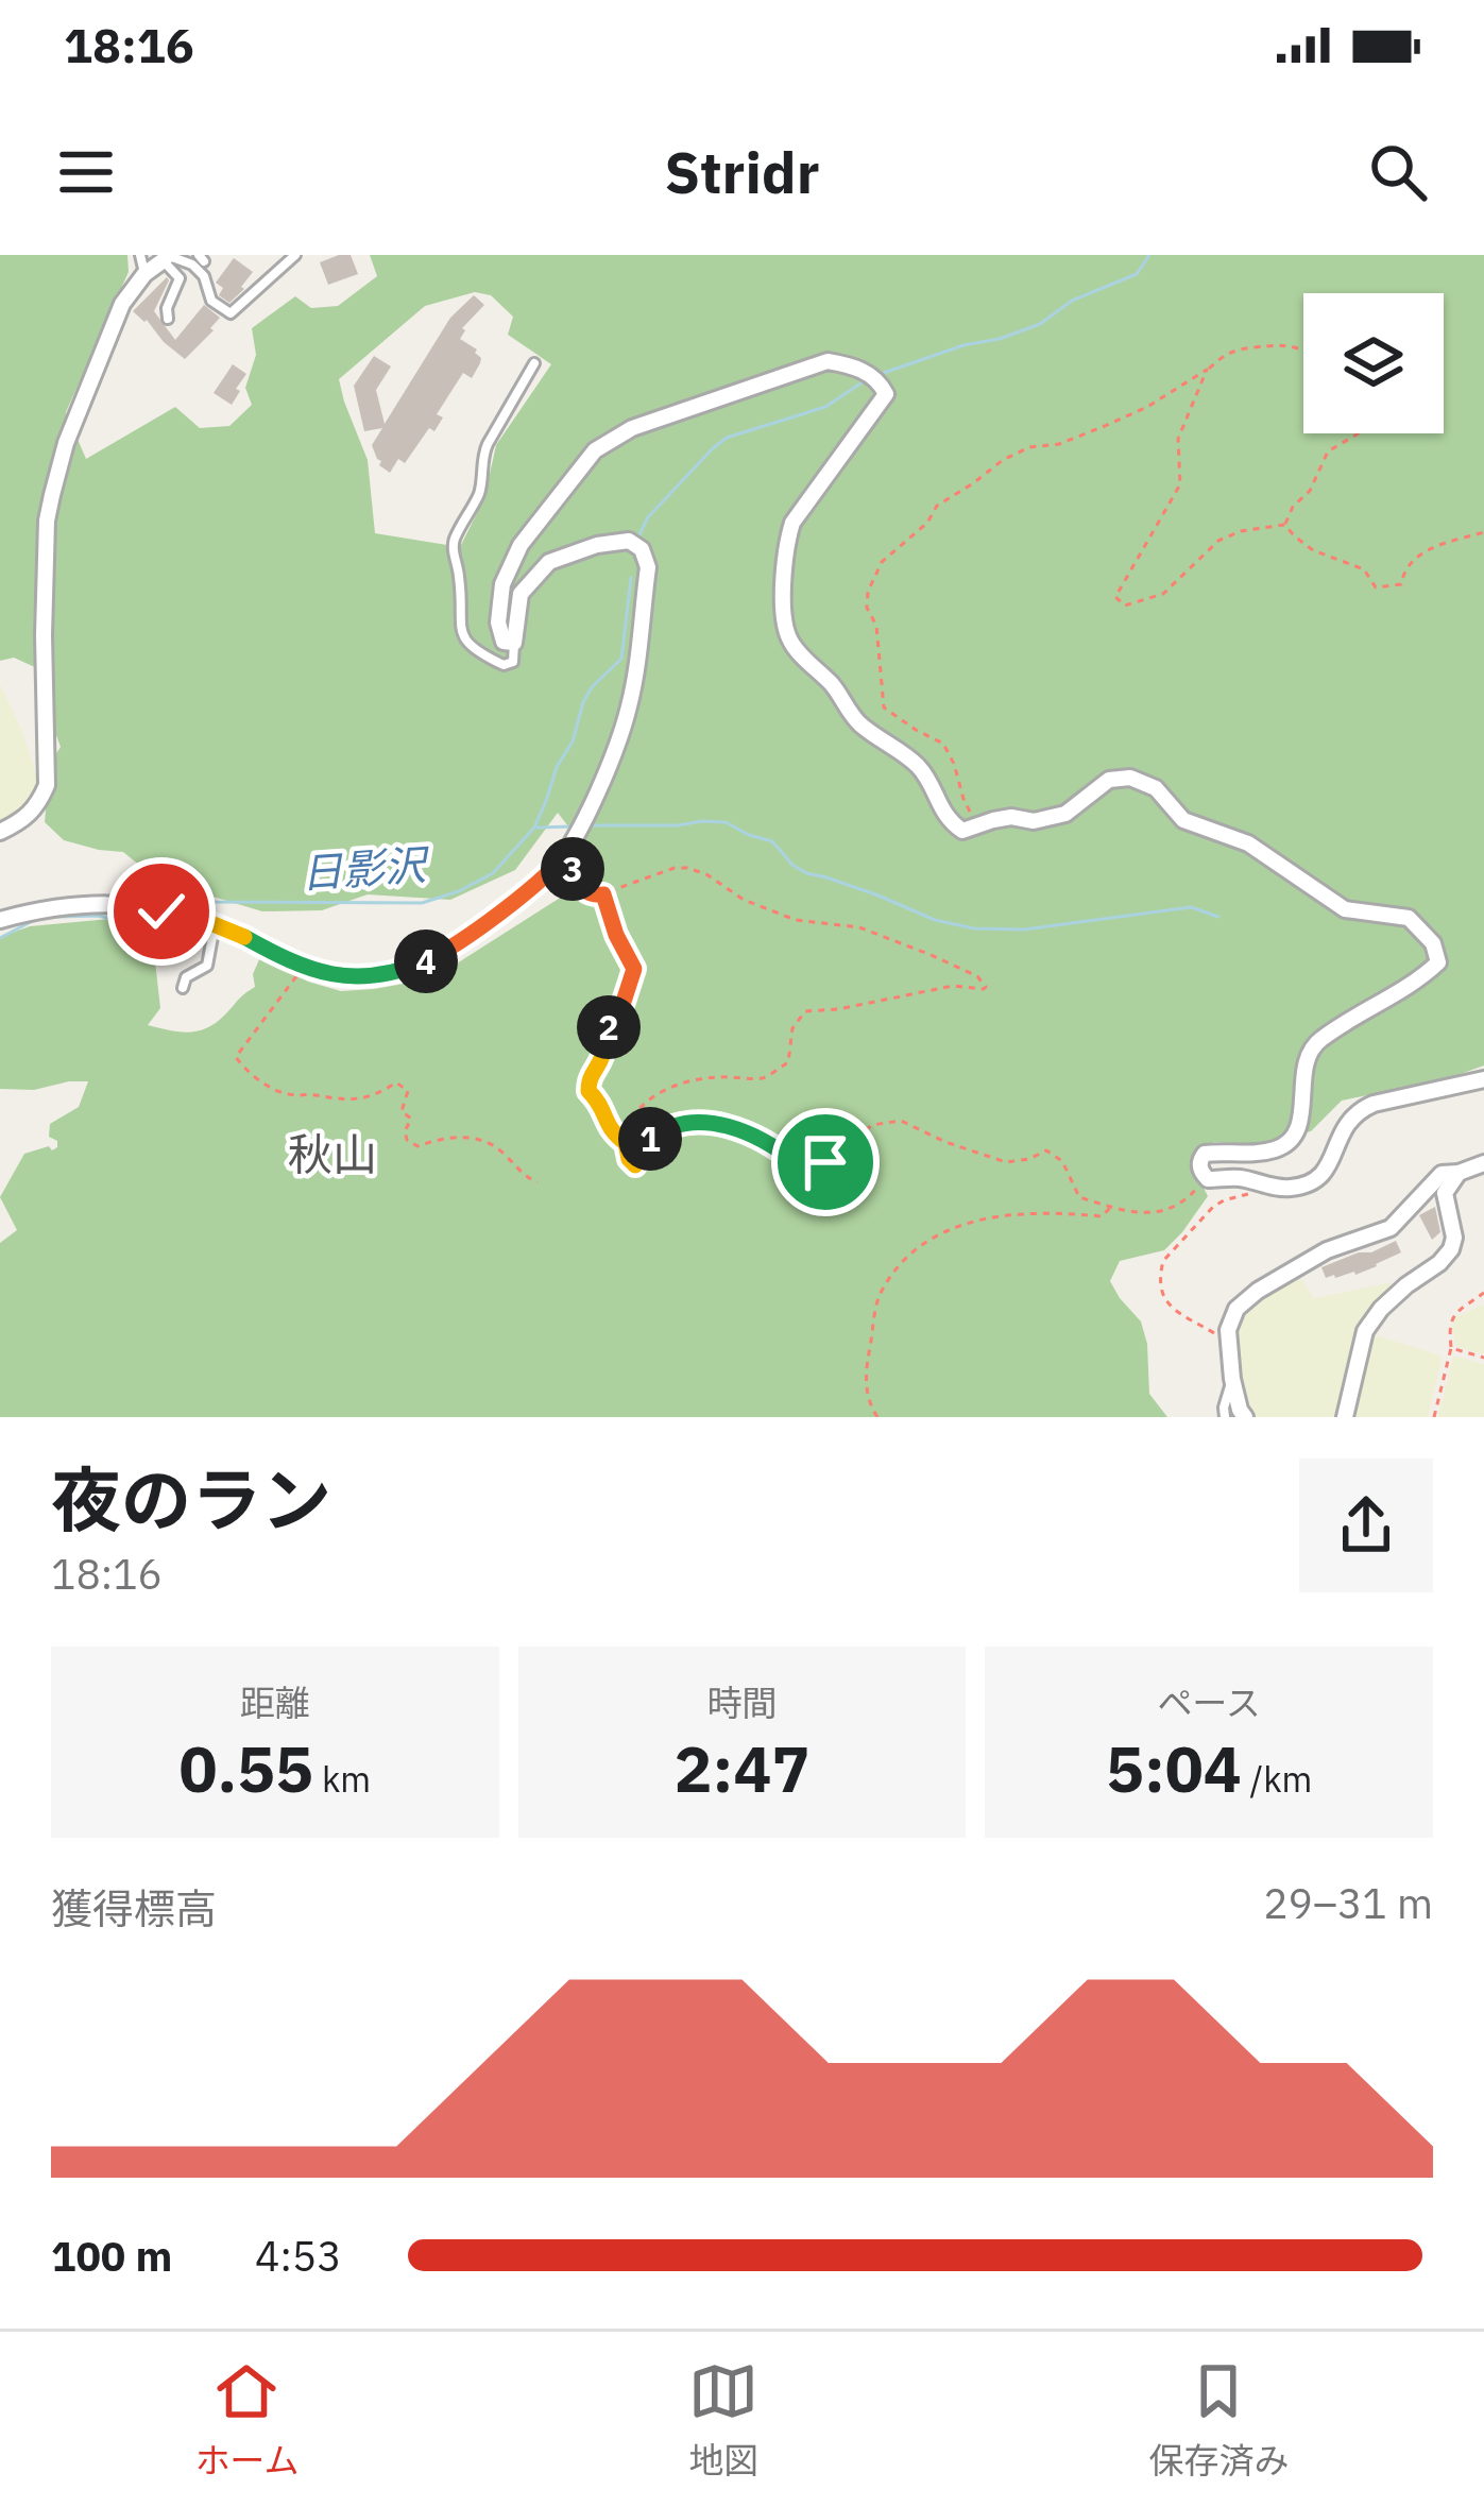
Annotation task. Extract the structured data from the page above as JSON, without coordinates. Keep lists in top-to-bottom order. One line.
{"districts":["秋山"],"water":["日影沢"],"page":{"status":"18:16","header":"Stridr","pins":["3","4","2","1"],"heading":["夜のラン","18:16"],"stats":[["距離","0.55 km"],["時間","2:47"],["ペース","5:04 /km"]],"chart":["獲得標高","29–31 m"],"list":[{"name":"100 m","note":"4:53"}],"tabs":["ホーム","地図","保存済み"]}}
